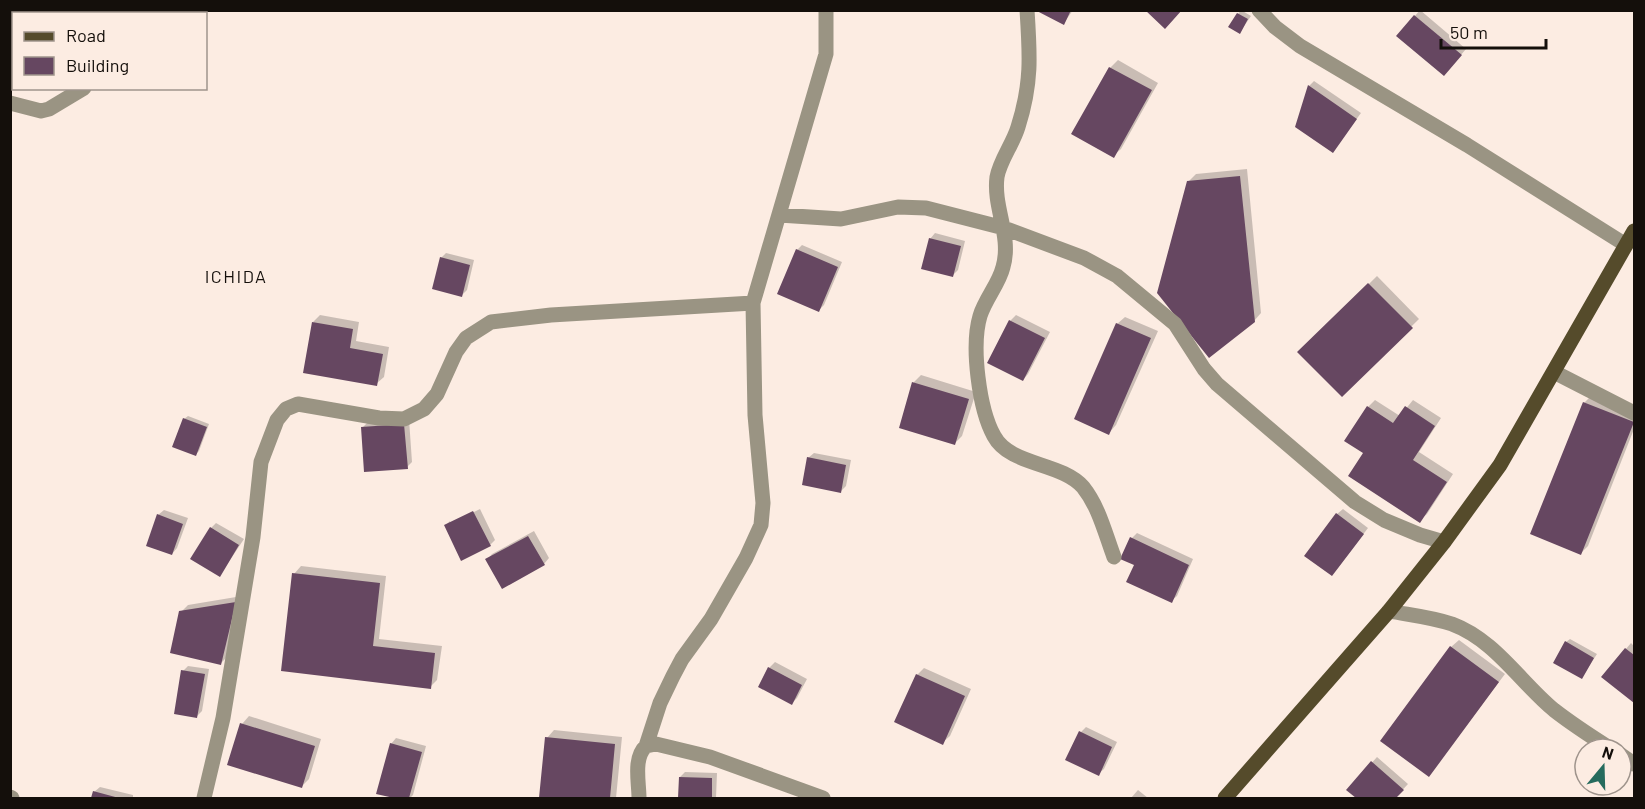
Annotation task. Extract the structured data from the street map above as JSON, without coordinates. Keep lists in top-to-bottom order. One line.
{"districts":["ICHIDA"],"legend":["Road","Building"],"scale_bar":"50 m","north":"top"}
